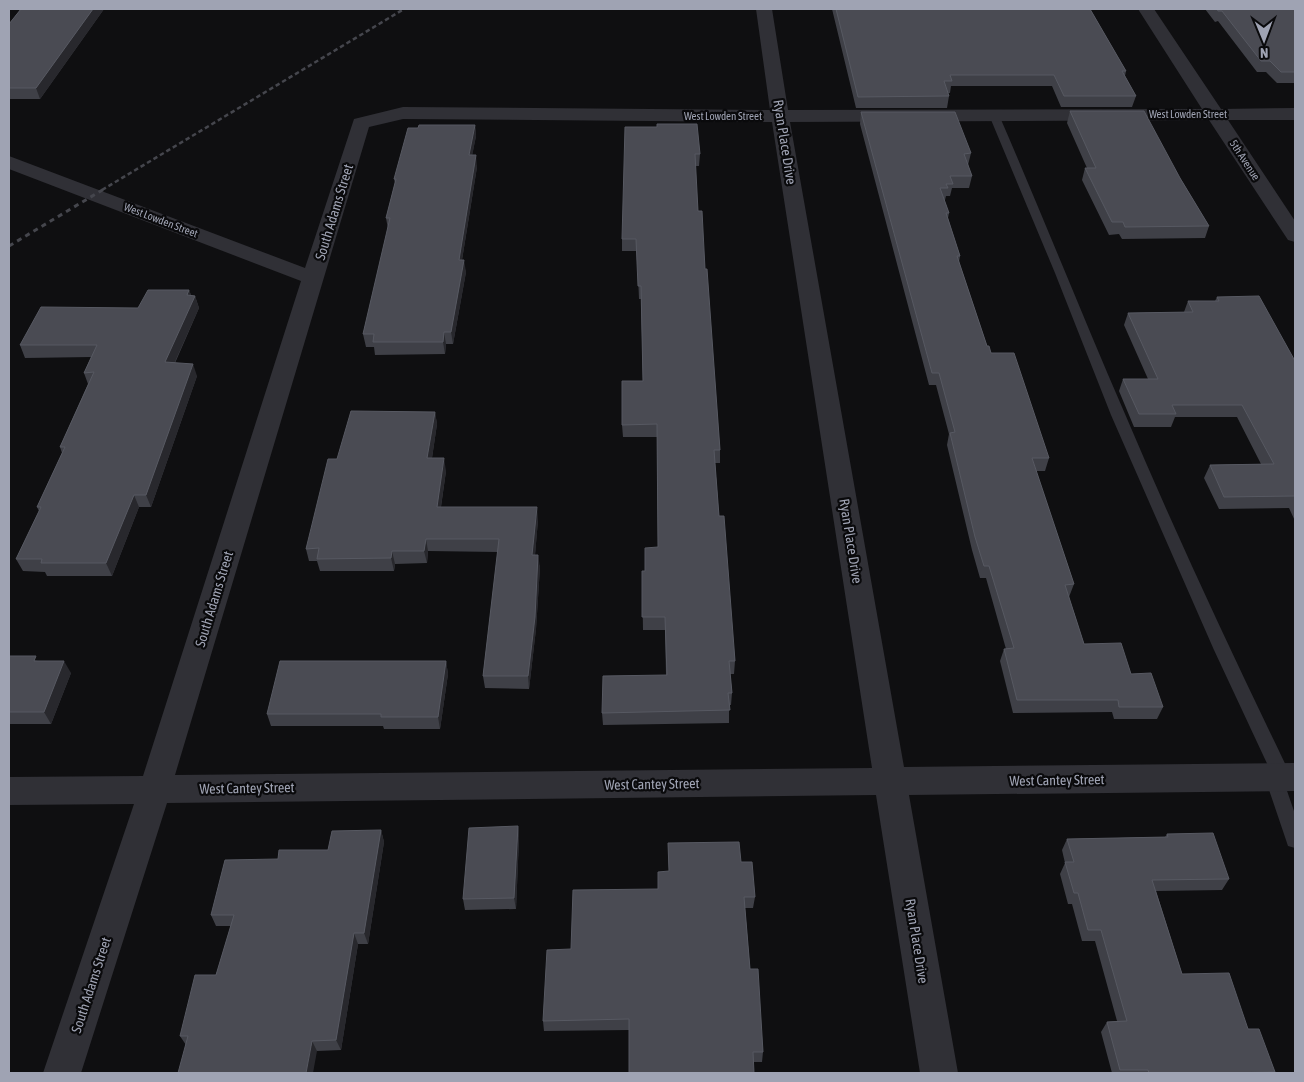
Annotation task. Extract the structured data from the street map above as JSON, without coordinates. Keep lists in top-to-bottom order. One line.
{"streets":{"street":["West Lowden Street","Ryan Place Drive","5th Avenue","South Adams Street","West Cantey Street"]},"crossings":[["West Lowden Street","Ryan Place Drive"],["West Lowden Street","5th Avenue"],["West Lowden Street","South Adams Street"],["Ryan Place Drive","West Cantey Street"],["South Adams Street","West Cantey Street"]],"north":"bottom"}
